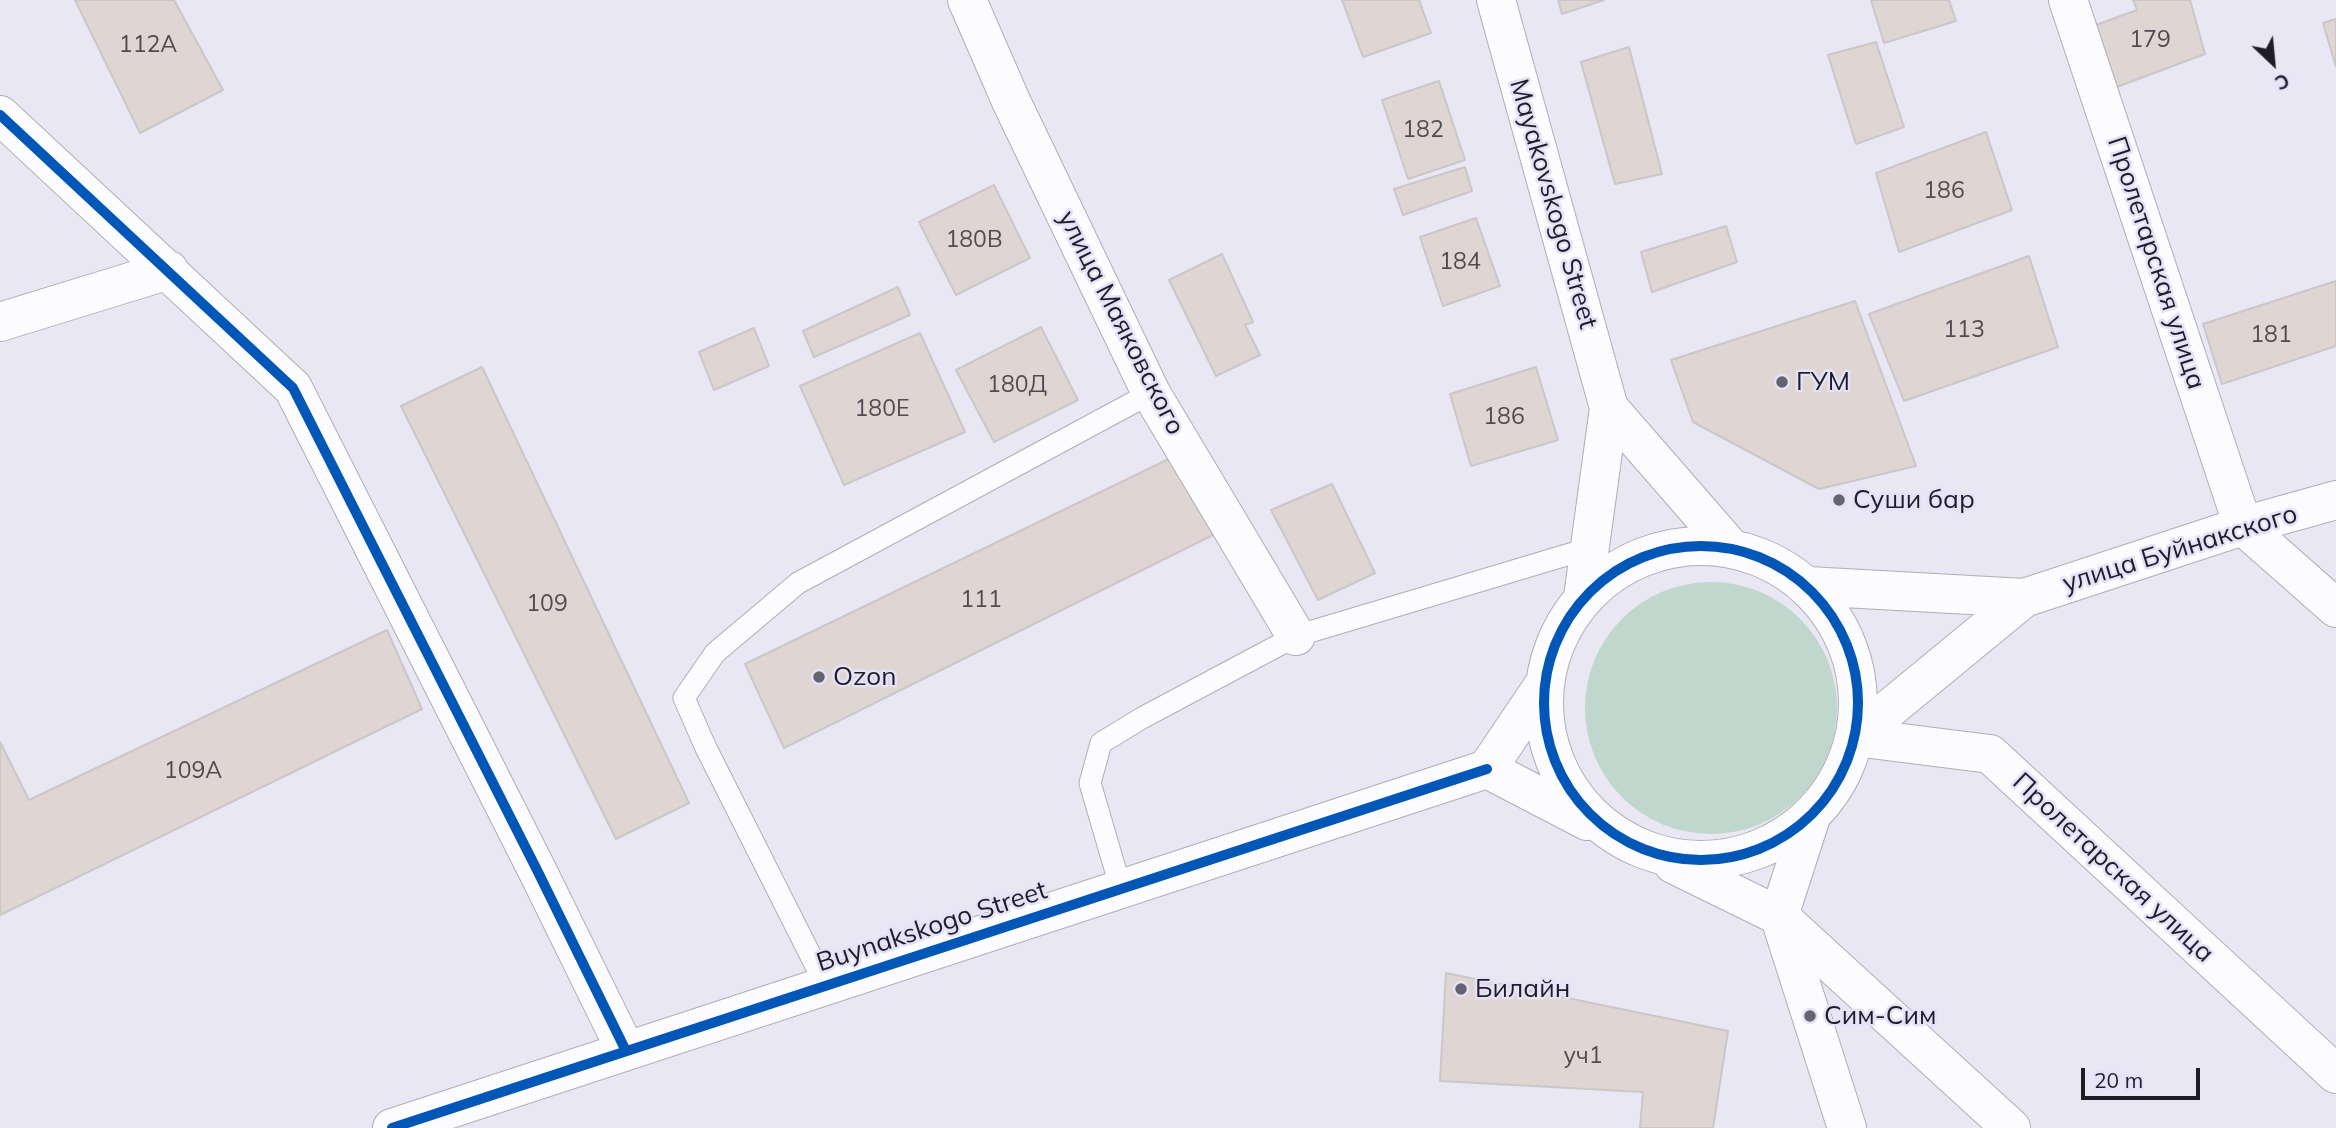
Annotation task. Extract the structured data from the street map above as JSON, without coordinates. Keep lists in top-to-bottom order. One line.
{"streets":{"street":["Mayakovskogo Street","Пролетарская улица","улица Маяковского","улица Буйнакского","Buynakskogo Street"]},"crossings":[["Пролетарская улица","улица Буйнакского"]],"places":["ГУМ","Суши бар","Ozon","Билайн","Сим-Сим"],"house_numbers":["179","112А","182","186","180В","184","113","181","180Д","180Е","186","111","109","109А","уч1"],"scale_bar":"20 m","north":"bottom right"}
